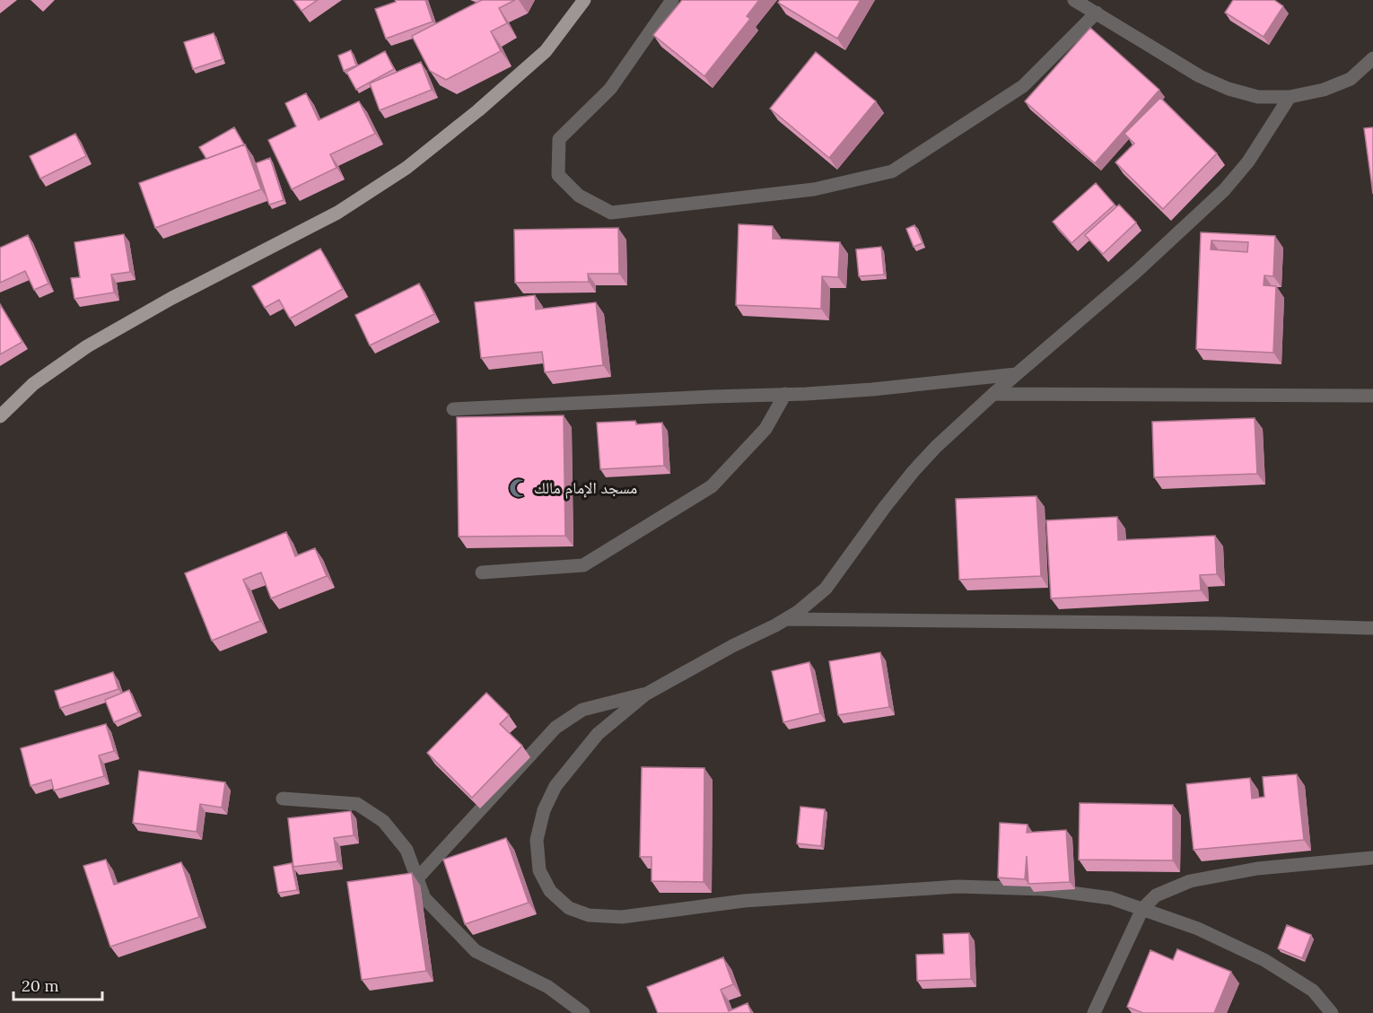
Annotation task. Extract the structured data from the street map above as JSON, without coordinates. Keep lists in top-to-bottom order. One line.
{"places":{"mosque":["مسجد الإمام مالك"]},"scale_bar":"20 m"}
